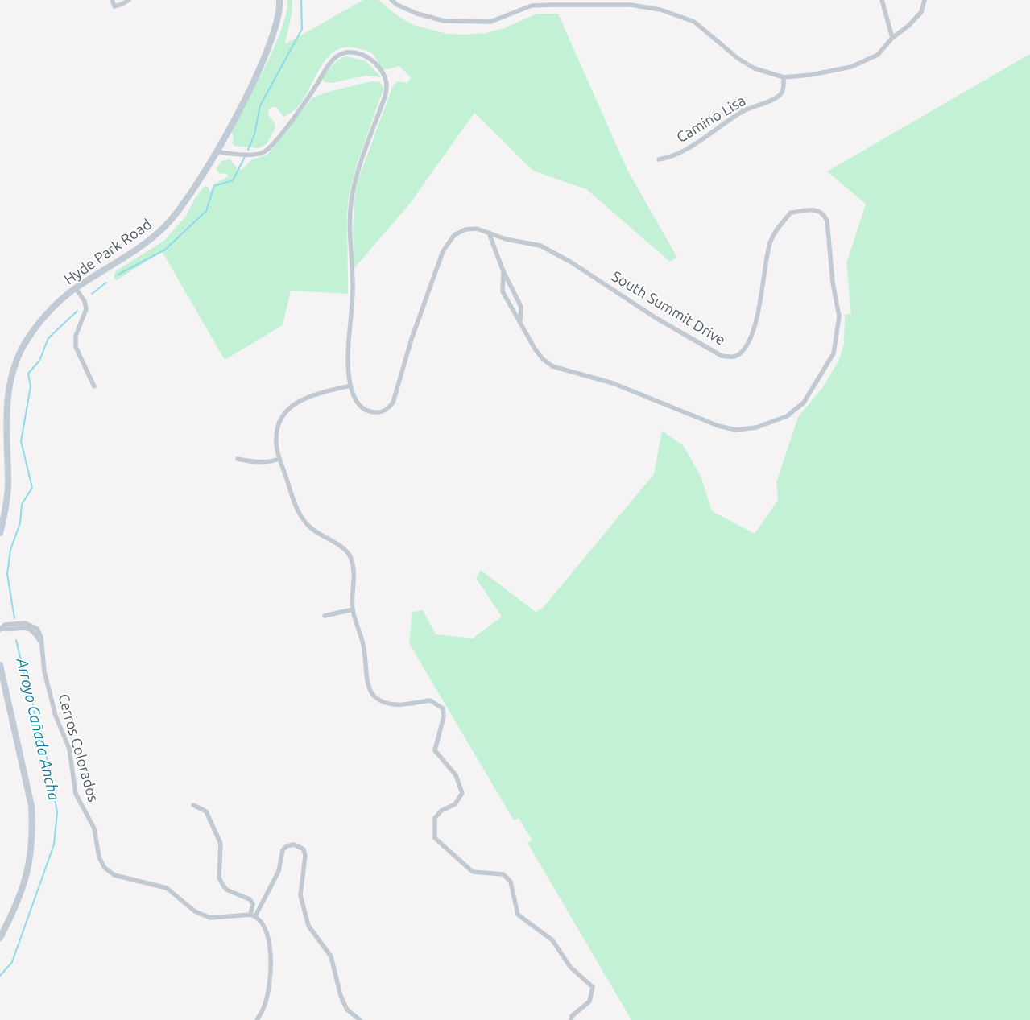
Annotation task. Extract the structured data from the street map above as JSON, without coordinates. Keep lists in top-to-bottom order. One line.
{"streets":{"main road":["Hyde Park Road"],"street":["Camino Lisa","South Summit Drive","Cerros Colorados"]},"crossings":[["Hyde Park Road","South Summit Drive"]],"water":["Arroyo Cañada Ancha"]}
